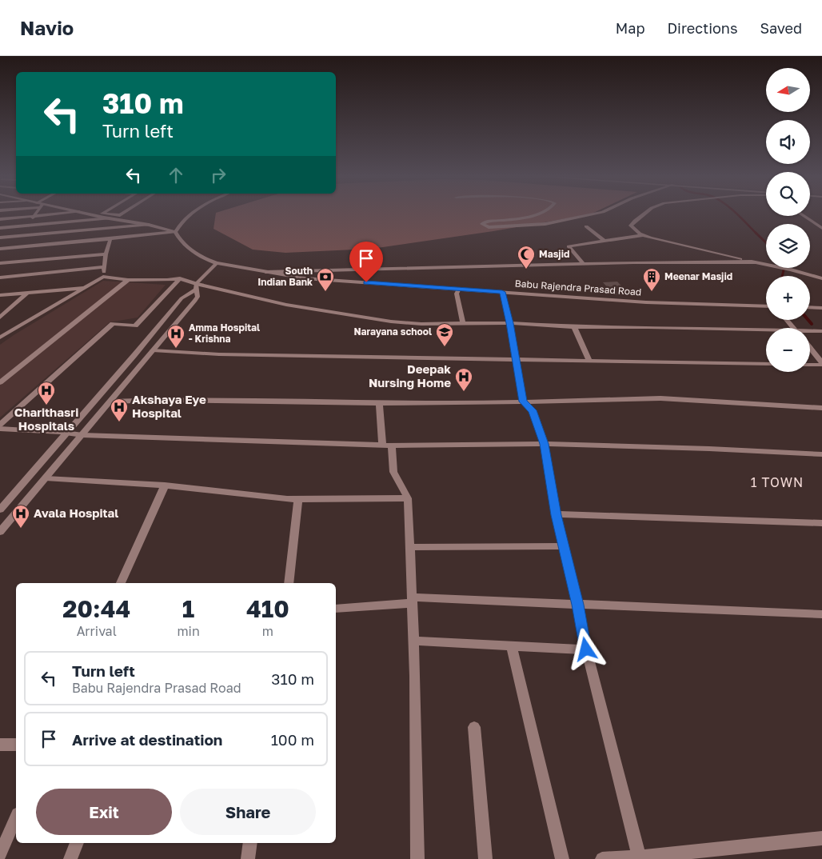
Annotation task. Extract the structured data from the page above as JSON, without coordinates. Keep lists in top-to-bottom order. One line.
{"streets":{"street":["Babu Rajendra Prasad Road"]},"districts":["1 TOWN"],"places":{"mosque":["Masjid"],"bank":["South Indian Bank"],"building":["Meenar Masjid"],"school or university":["Narayana school"],"hospital":["Amma Hospital - Krishna","Deepak Nursing Home","Charithasri Hospitals","Akshaya Eye Hospital","Avala Hospital"]},"north":"left","page":{"header":"Navio","nav":["Map","Directions","Saved"],"map_buttons":["+","−"],"turn":["310 m","Turn left"],"eta":["20:44","Arrival","1","min","410","m"],"list":[{"name":"Turn left","note":"Babu Rajendra Prasad Road","value":"310 m"},{"name":"Arrive at destination","value":"100 m"}],"buttons":["Exit","Share"]}}
